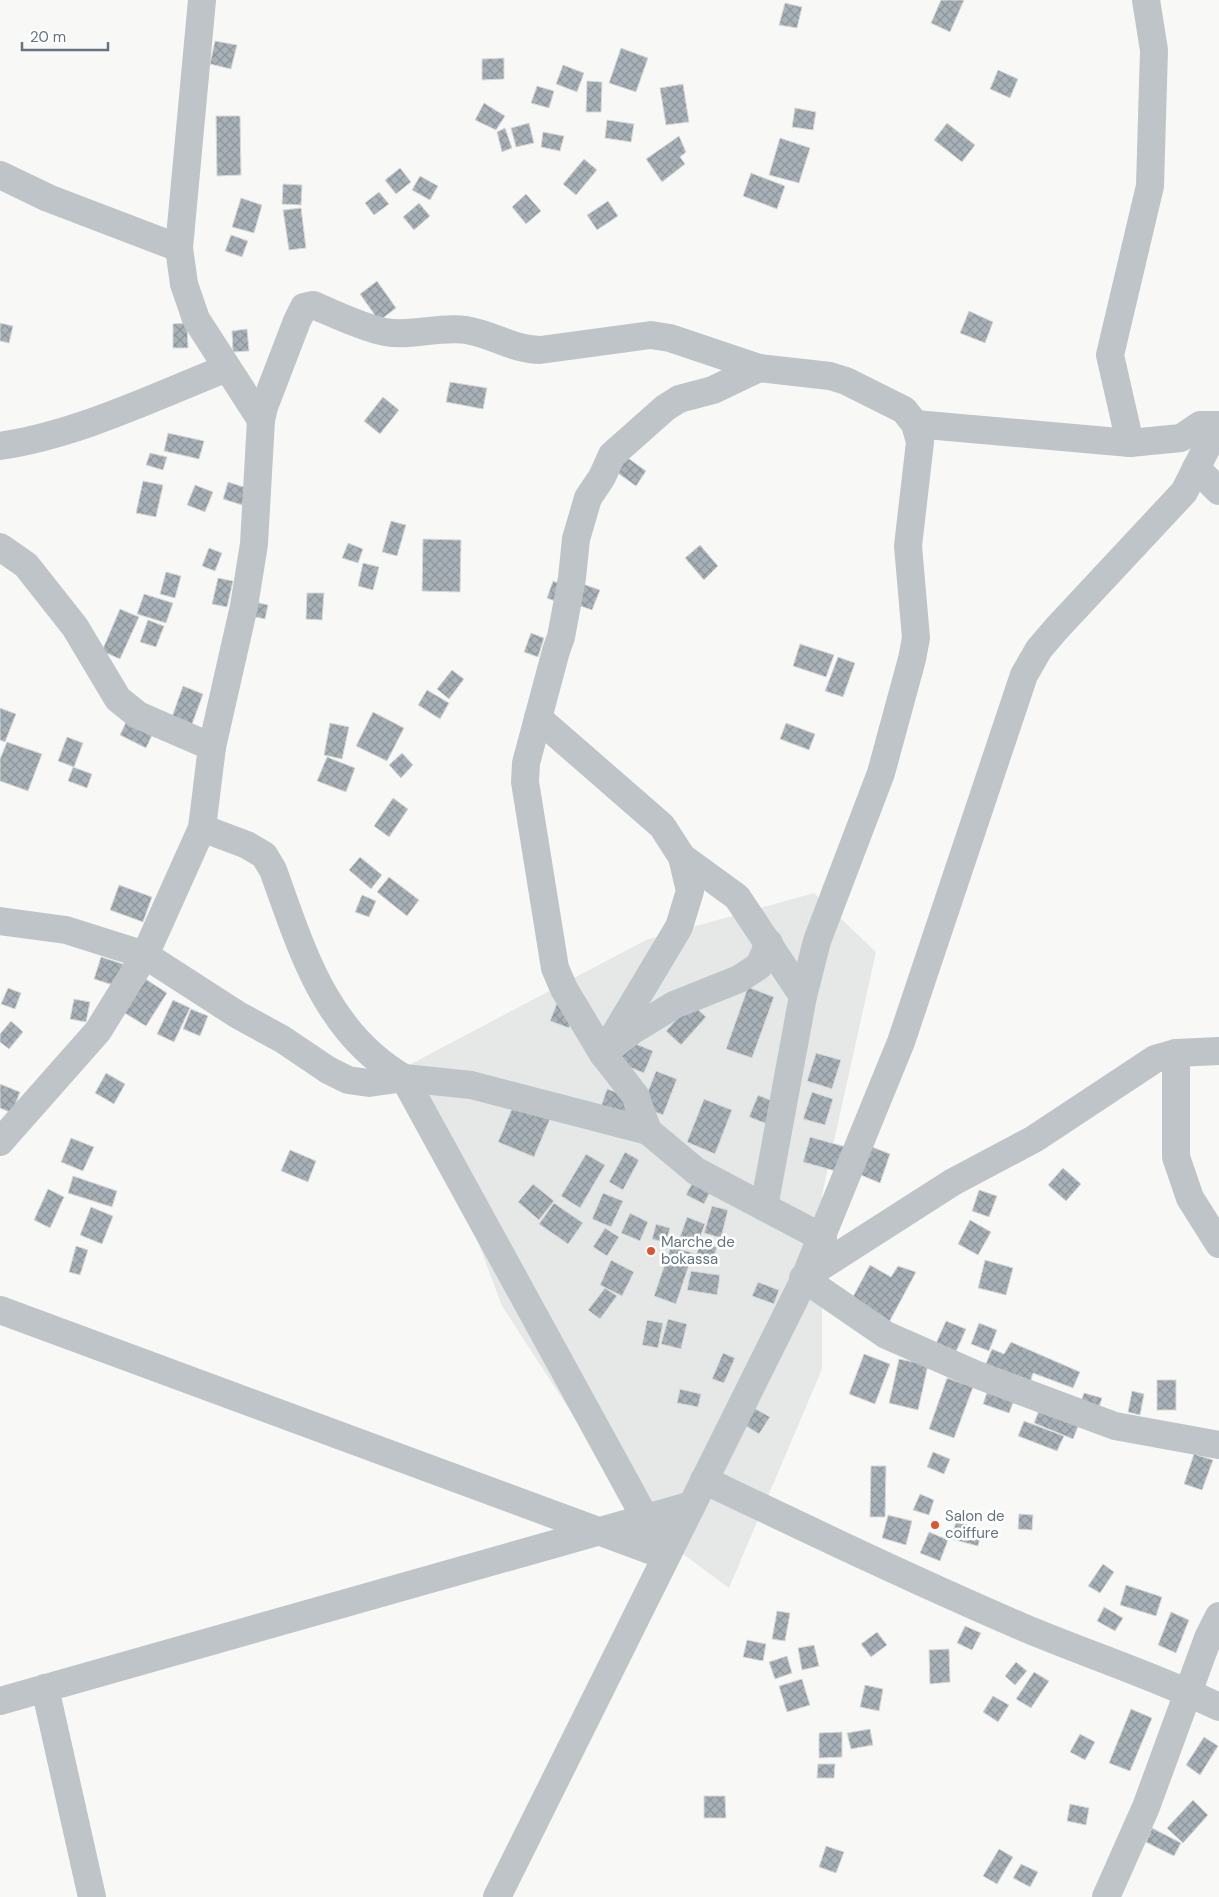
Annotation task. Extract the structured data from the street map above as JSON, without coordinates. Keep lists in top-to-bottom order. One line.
{"places":["Marche de bokassa","Salon de coiffure"],"scale_bar":"20 m"}
